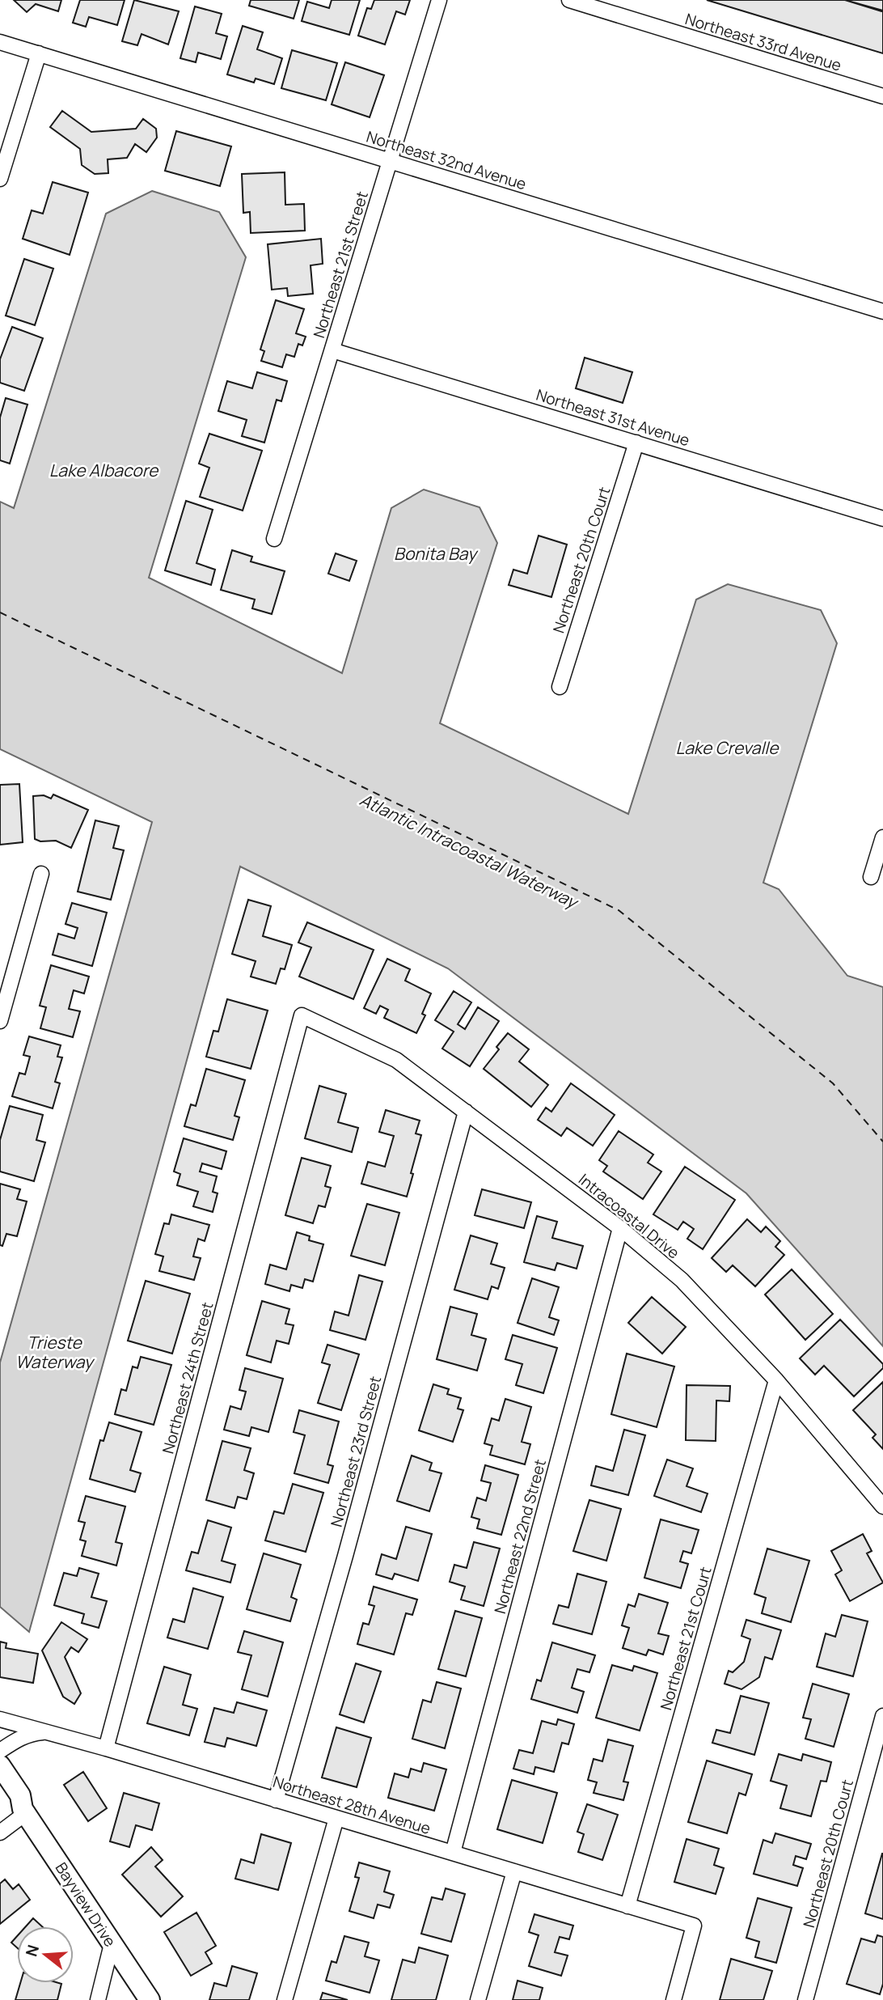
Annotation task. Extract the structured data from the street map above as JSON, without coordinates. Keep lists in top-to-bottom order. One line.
{"streets":{"street":["Northeast 33rd Avenue","Northeast 32nd Avenue","Northeast 21st Street","Northeast 31st Avenue","Northeast 20th Court","Intracoastal Drive","Northeast 24th Street","Northeast 23rd Street","Northeast 22nd Street","Northeast 21st Court","Northeast 28th Avenue","Bayview Drive"]},"crossings":[["Northeast 32nd Avenue","Northeast 21st Street"],["Northeast 21st Street","Northeast 31st Avenue"],["Northeast 31st Avenue","Northeast 20th Court"],["Intracoastal Drive","Northeast 24th Street"],["Intracoastal Drive","Northeast 23rd Street"],["Intracoastal Drive","Northeast 22nd Street"],["Intracoastal Drive","Northeast 21st Court"],["Northeast 24th Street","Northeast 28th Avenue"],["Northeast 23rd Street","Northeast 28th Avenue"],["Northeast 22nd Street","Northeast 28th Avenue"],["Northeast 21st Court","Northeast 28th Avenue"]],"water":["Lake Albacore","Bonita Bay","Lake Crevalle","Atlantic Intracoastal Waterway","Trieste Waterway"],"north":"left"}
